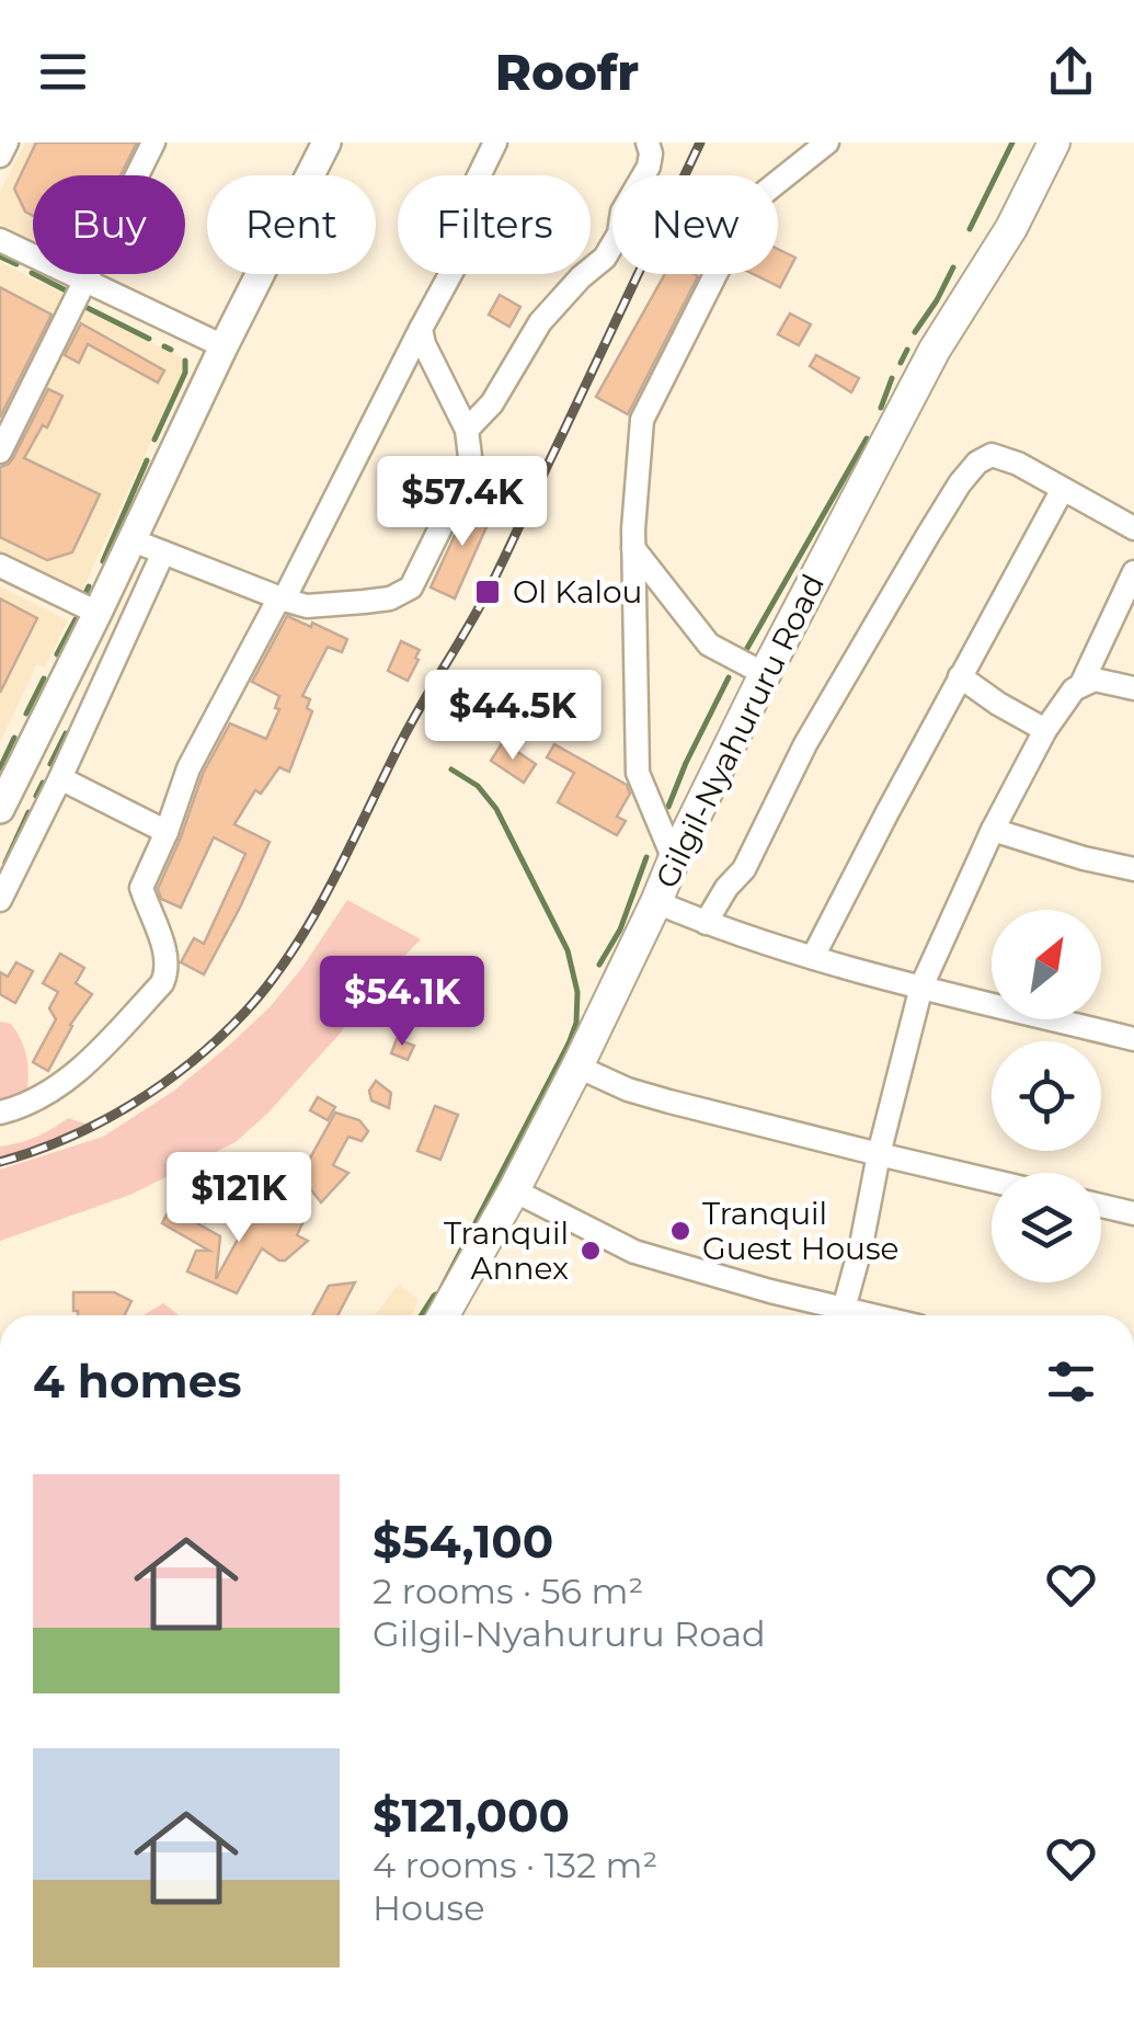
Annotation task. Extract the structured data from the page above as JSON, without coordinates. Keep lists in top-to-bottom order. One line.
{"streets":{"highway":["Gilgil-Nyahururu Road"]},"places":{"transit":["Ol Kalou"],"other":["Tranquil Guest House","Tranquil Annex"]},"north":"top right","page":{"header":"Roofr","chip":["Buy","Rent","Filters","New"],"price":["$57.4K","$44.5K","$54.1K","$121K"],"heading":"4 homes","list":[{"name":"$54,100","note":"2 rooms · 56 m² · Gilgil-Nyahururu Road"},{"name":"$121,000","note":"4 rooms · 132 m² · House"}]}}
